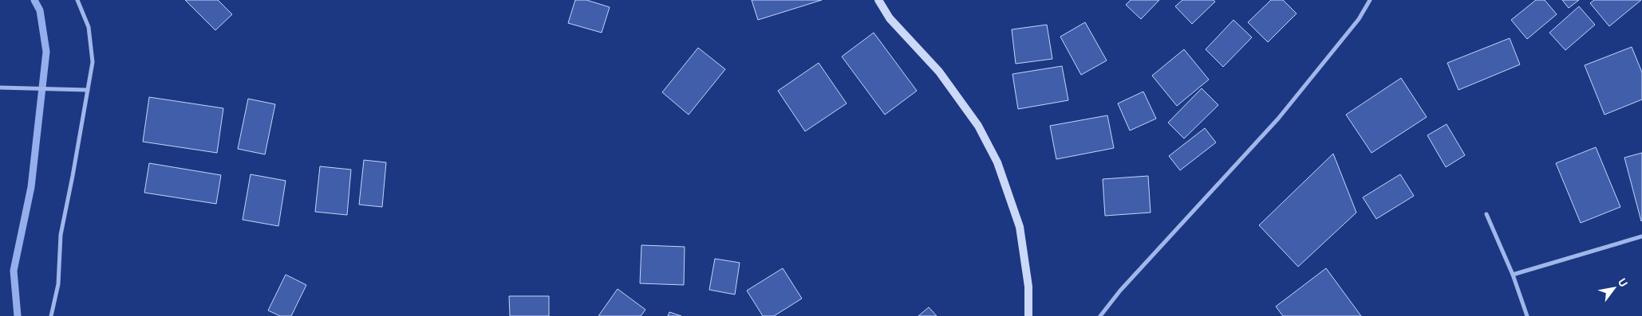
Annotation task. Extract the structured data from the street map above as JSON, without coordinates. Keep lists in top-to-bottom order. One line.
{"north":"top right"}
